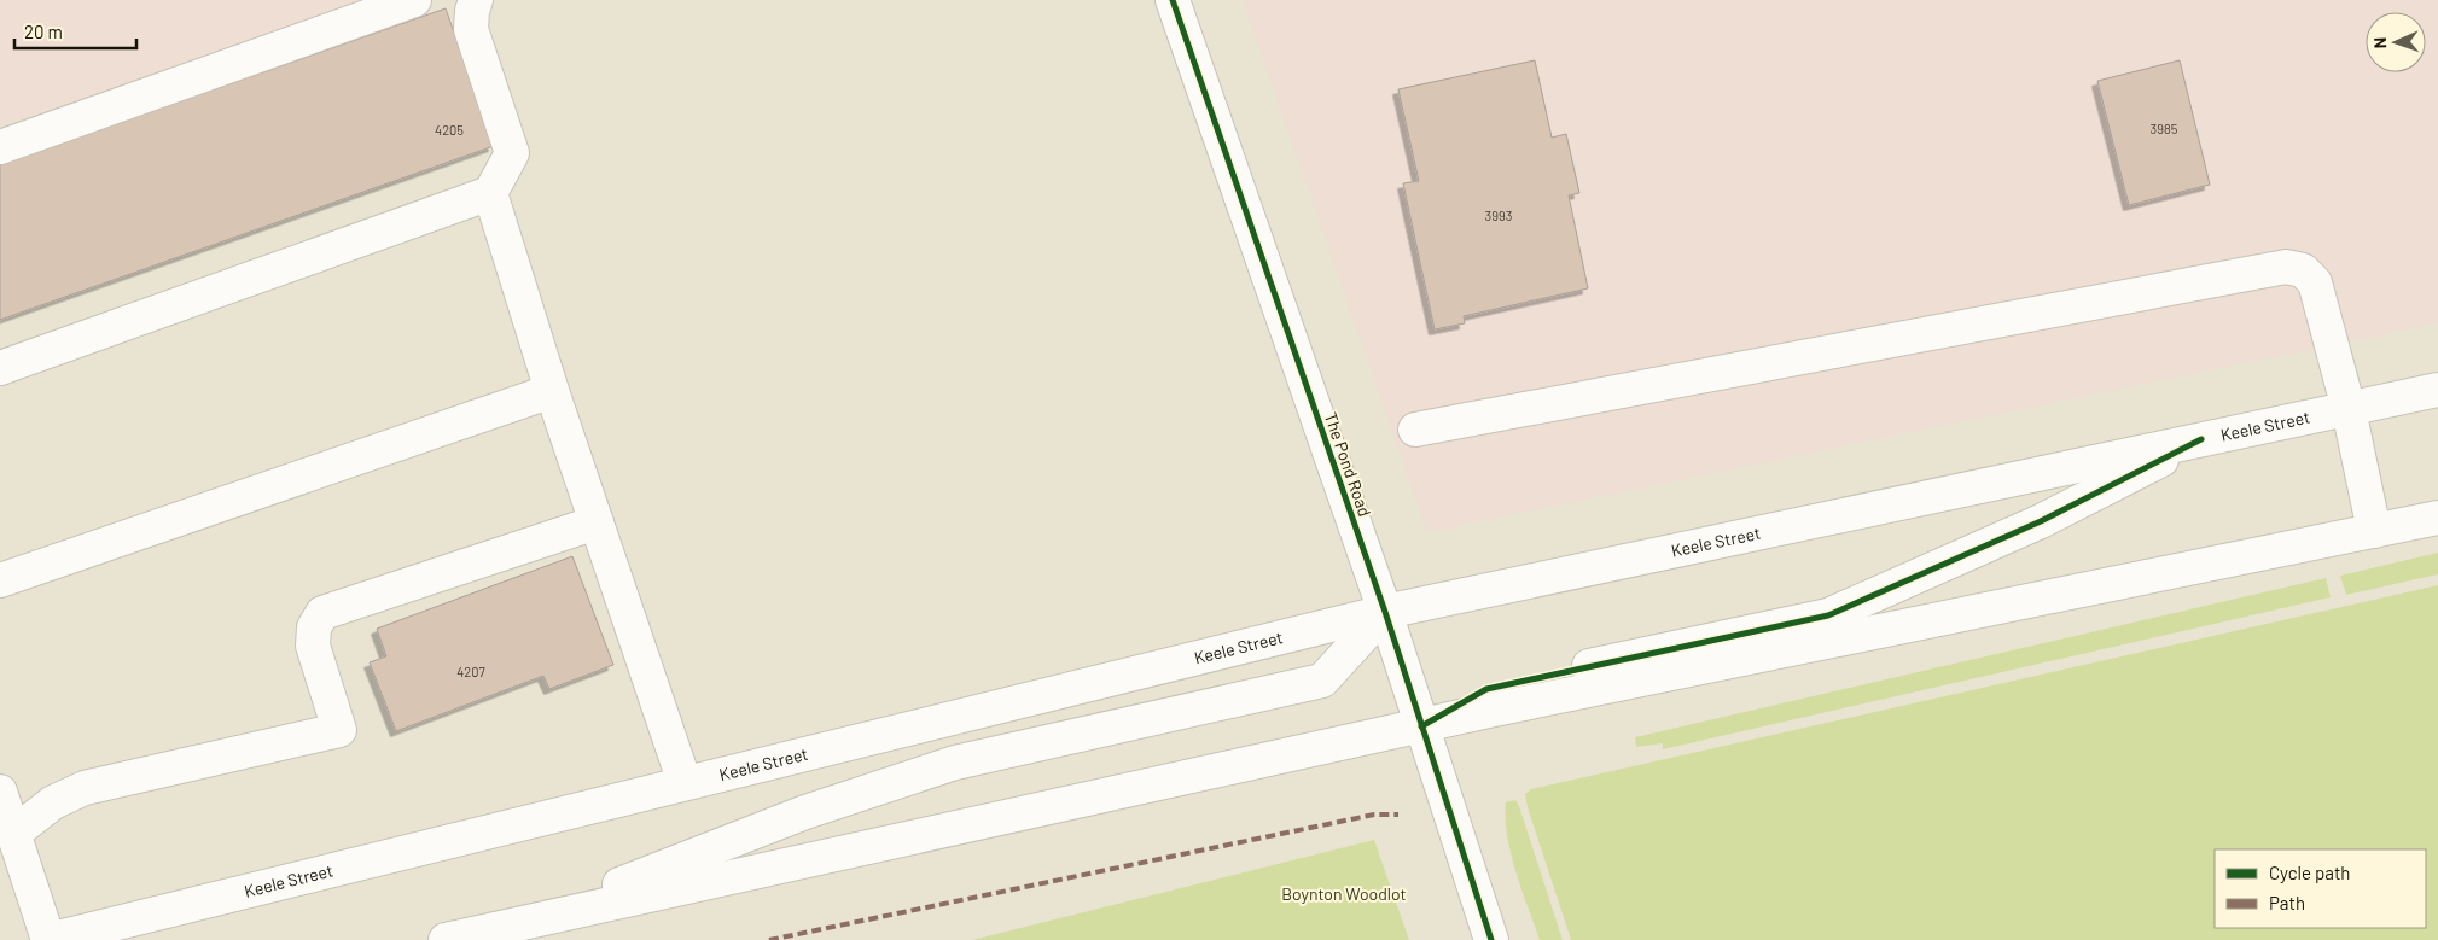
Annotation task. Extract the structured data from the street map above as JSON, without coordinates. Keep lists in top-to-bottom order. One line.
{"streets":{"main road":["Keele Street","The Pond Road"]},"crossings":[["Keele Street","The Pond Road"]],"parks":["Boynton Woodlot"],"house_numbers":["3985","4205","3993","4207"],"legend":["Cycle path","Path"],"scale_bar":"20 m","north":"left"}
